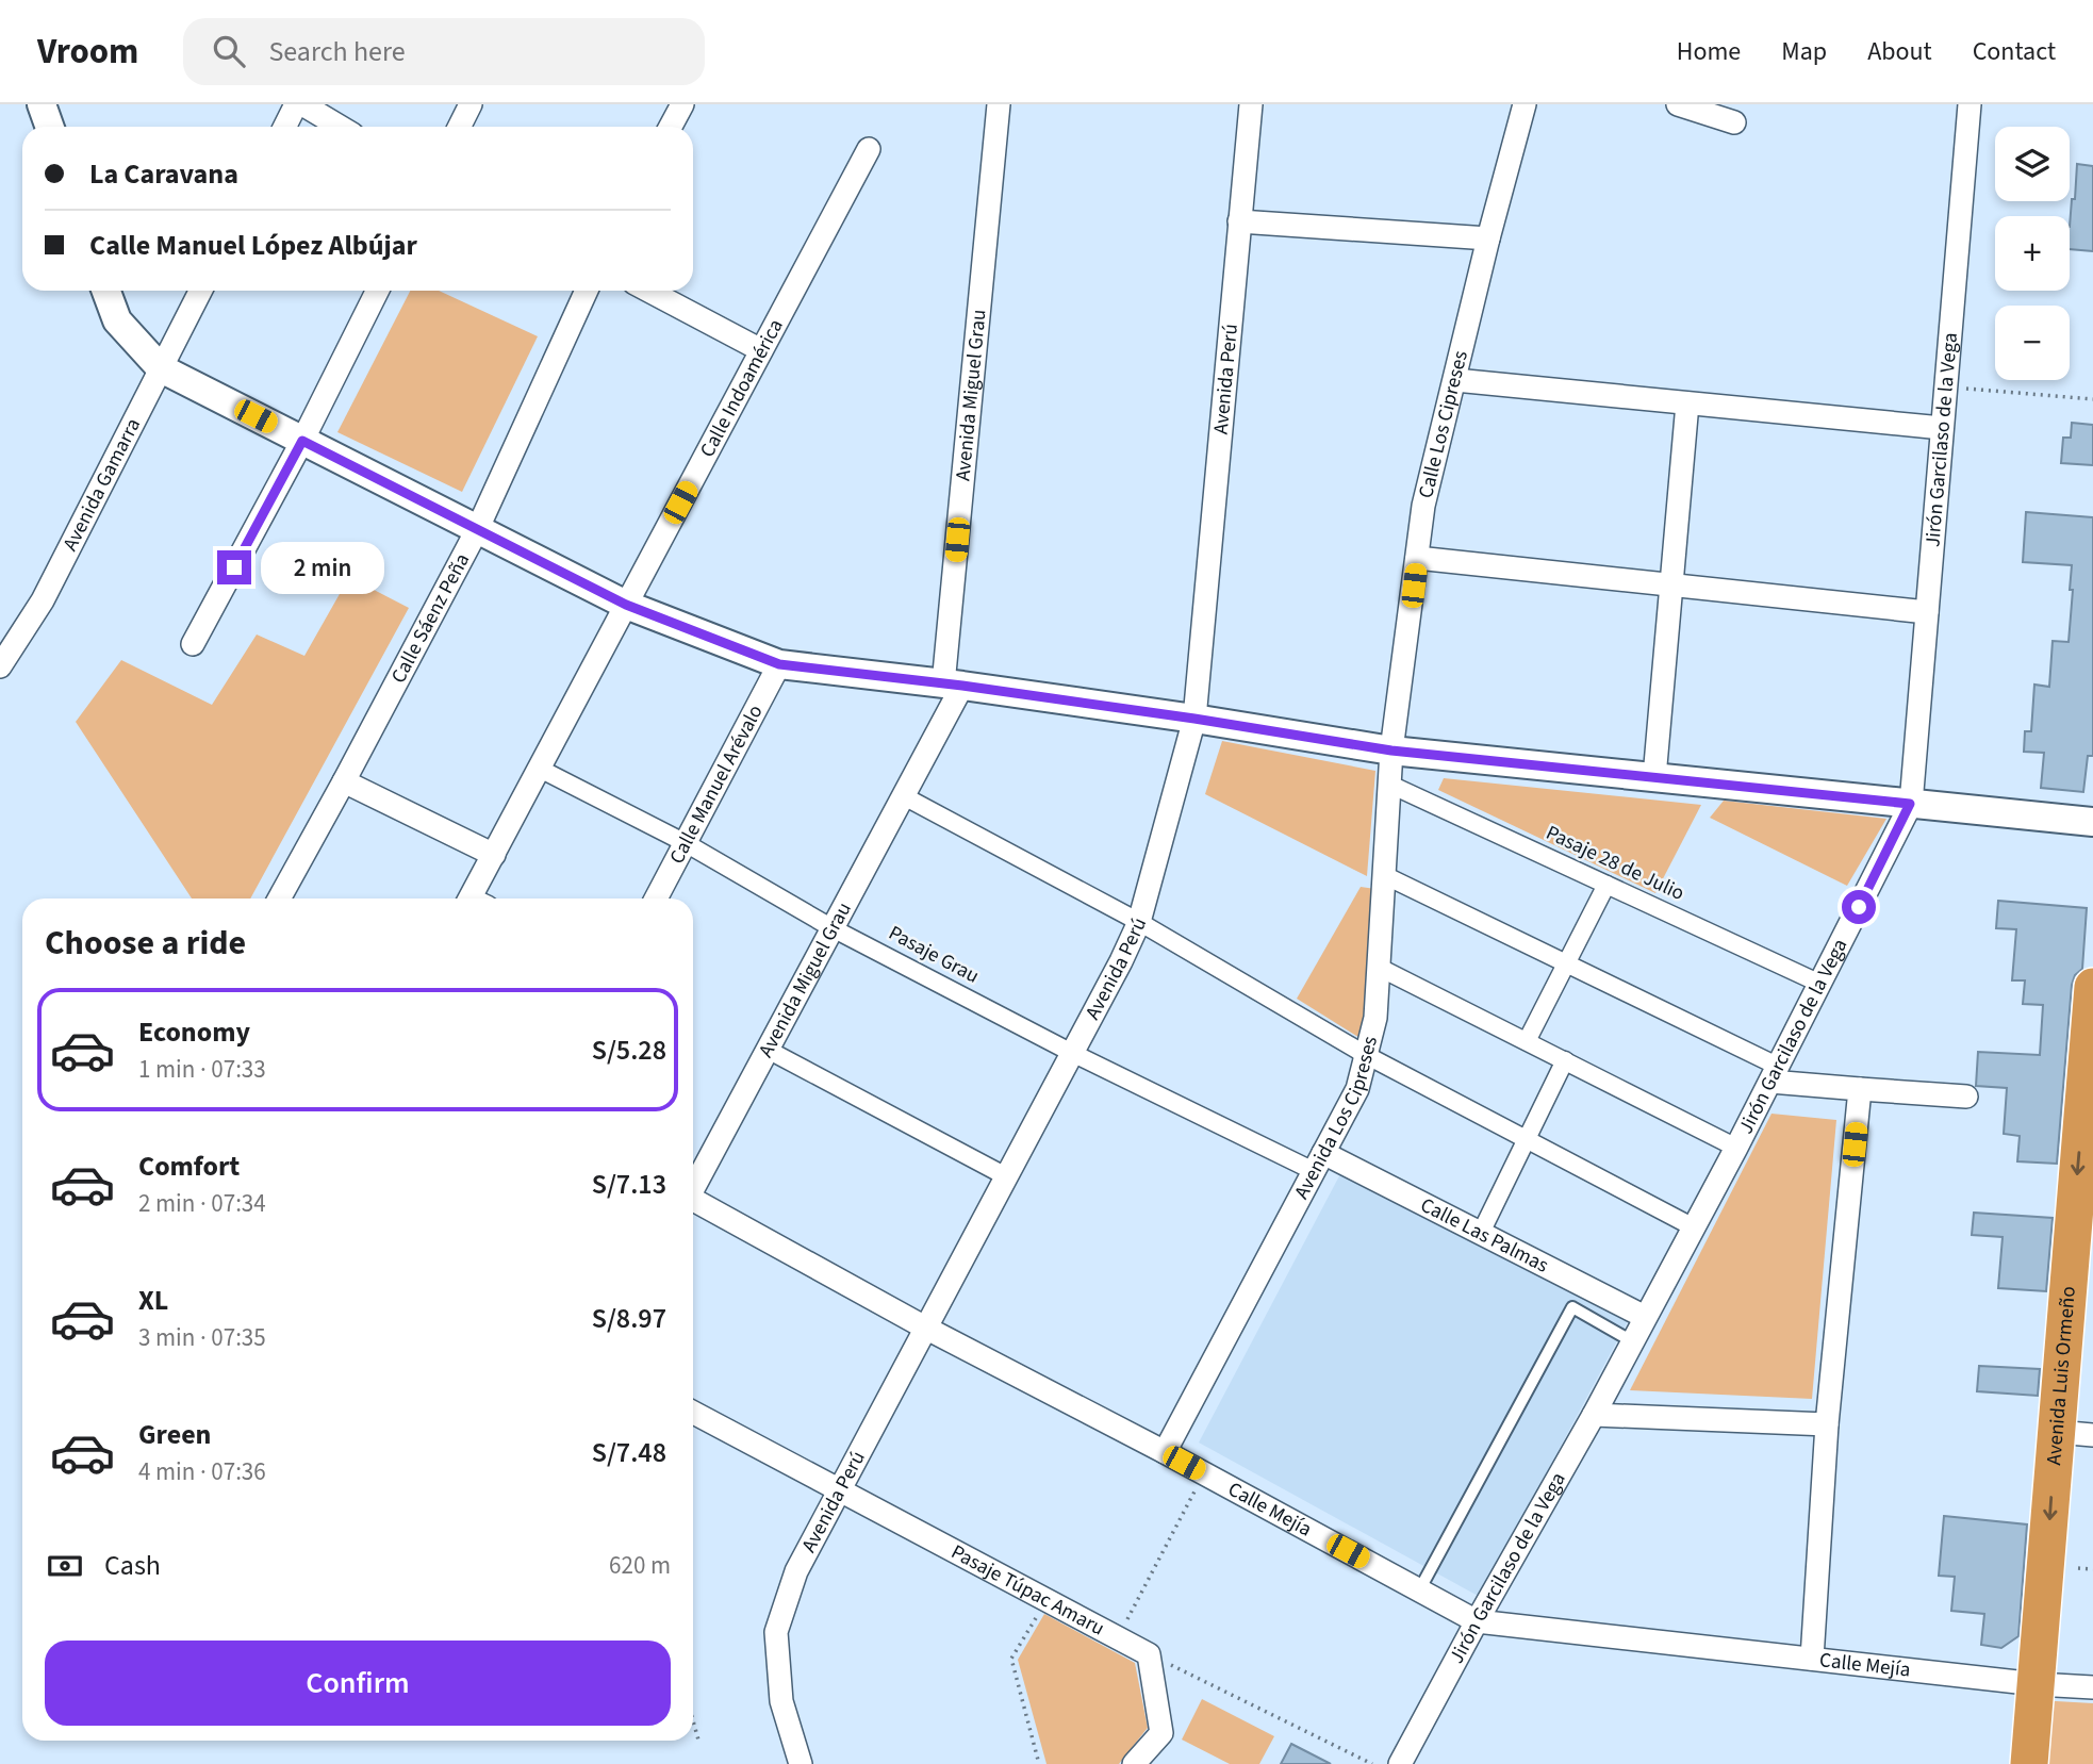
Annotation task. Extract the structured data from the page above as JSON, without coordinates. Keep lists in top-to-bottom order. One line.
{"streets":{"highway":["Avenida Luis Ormeño"],"street":["Avenida Perú","Calle Indoamérica","Avenida Miguel Grau","Calle Los Cipreses","Jirón Garcilaso de la Vega","Avenida Gamarra","Calle Sáenz Peña","Calle Manuel Arévalo","Pasaje 28 de Julio","Pasaje Grau","Avenida Los Cipreses","Calle Las Palmas","Calle Mejía","Pasaje Túpac Amaru"]},"crossings":[["Avenida Perú","Pasaje Grau"],["Avenida Perú","Calle Mejía"],["Avenida Perú","Pasaje Túpac Amaru"],["Calle Indoamérica","Pasaje Grau"],["Avenida Miguel Grau","Pasaje Grau"],["Calle Los Cipreses","Avenida Los Cipreses"],["Jirón Garcilaso de la Vega","Pasaje 28 de Julio"],["Jirón Garcilaso de la Vega","Calle Las Palmas"],["Jirón Garcilaso de la Vega","Calle Mejía"],["Calle Manuel Arévalo","Pasaje Grau"],["Pasaje 28 de Julio","Avenida Los Cipreses"],["Pasaje Grau","Avenida Los Cipreses"],["Pasaje Grau","Calle Las Palmas"],["Avenida Los Cipreses","Calle Las Palmas"],["Avenida Los Cipreses","Calle Mejía"],["Avenida Luis Ormeño","Calle Mejía"]],"one_way":["Avenida Luis Ormeño"],"page":{"header":"Vroom","search":"Search here","nav":["Home","Map","About","Contact"],"map_buttons":["+","−"],"banner":["La Caravana","Calle Manuel López Albújar"],"bubble":"2 min","heading":"Choose a ride","list":[{"name":"Economy","note":"1 min · 07:33","value":"S/5.28"},{"name":"Comfort","note":"2 min · 07:34","value":"S/7.13"},{"name":"XL","note":"3 min · 07:35","value":"S/8.97"},{"name":"Green","note":"4 min · 07:36","value":"S/7.48"}],"pay":["Cash","620 m"],"buttons":"Confirm"}}
